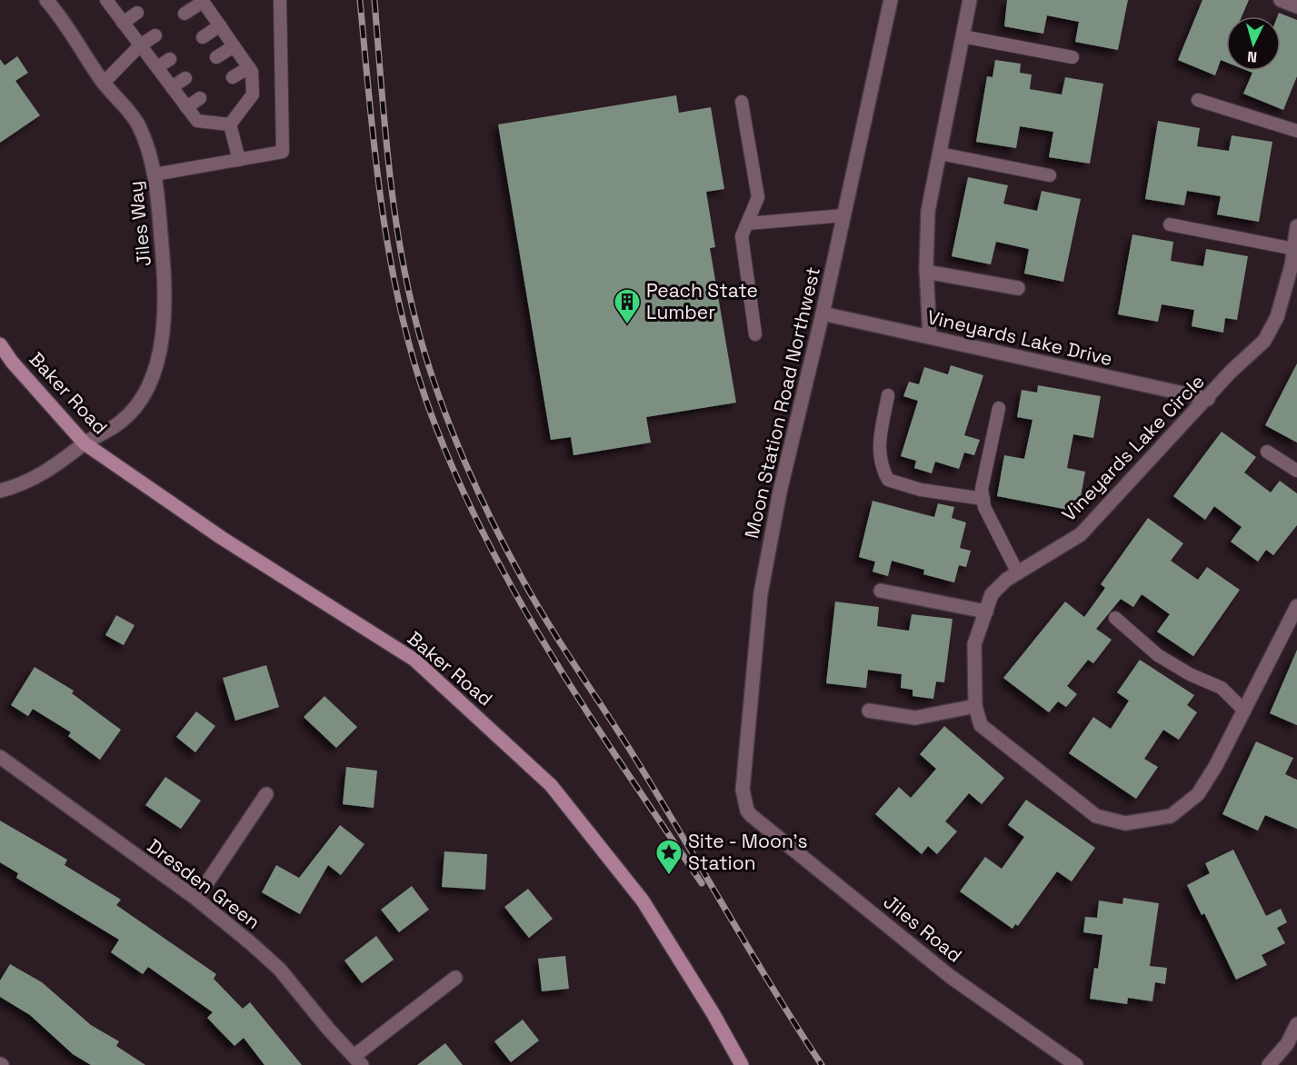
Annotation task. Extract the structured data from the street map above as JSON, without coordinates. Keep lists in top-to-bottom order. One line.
{"streets":{"main road":["Baker Road"],"street":["Jiles Way","Vineyards Lake Drive","Moon Station Road Northwest","Vineyards Lake Circle","Dresden Green","Jiles Road"]},"crossings":[["Jiles Way","Baker Road"],["Vineyards Lake Drive","Moon Station Road Northwest"],["Vineyards Lake Drive","Vineyards Lake Circle"],["Moon Station Road Northwest","Jiles Road"]],"places":{"building":["Peach State Lumber"],"place":["Site - Moon's Station"]},"north":"bottom"}
